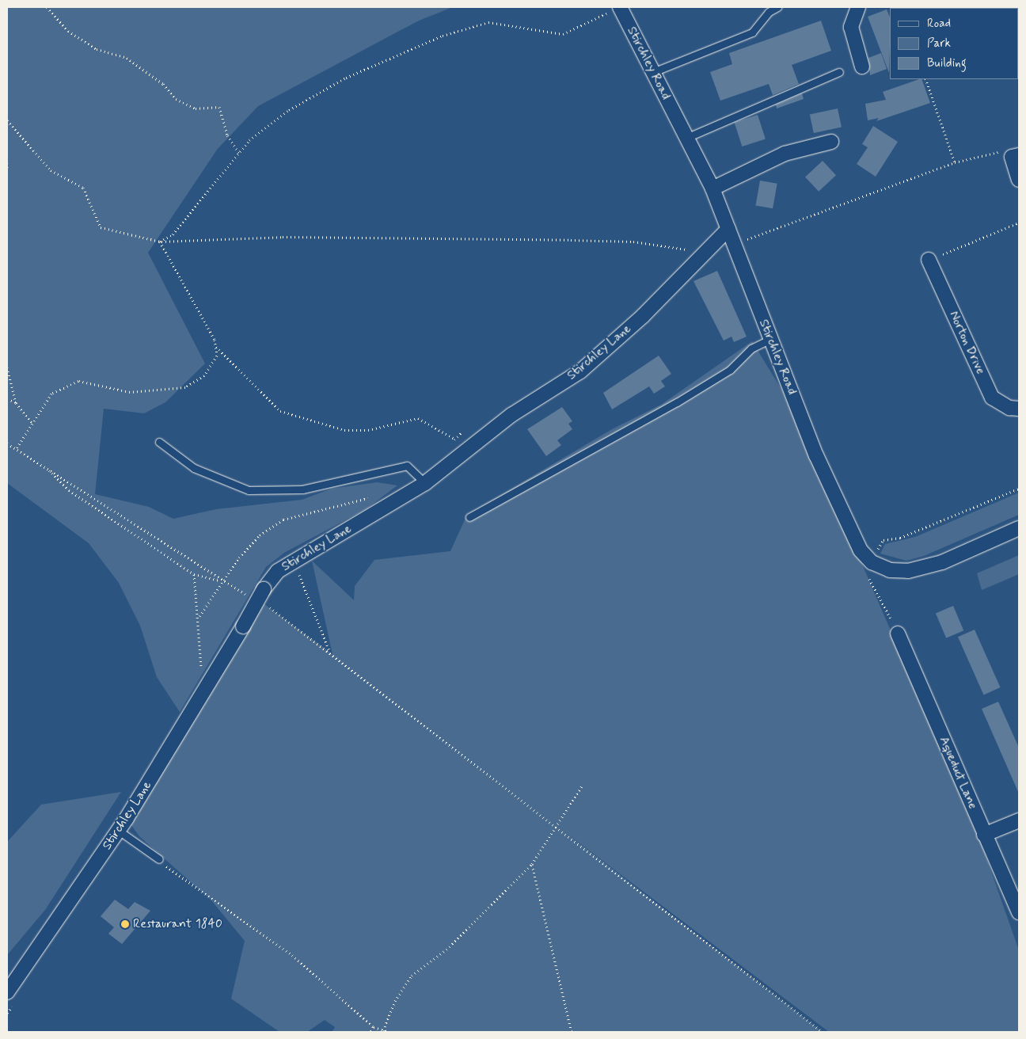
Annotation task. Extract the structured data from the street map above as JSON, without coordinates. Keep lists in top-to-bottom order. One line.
{"streets":{"street":["Stirchley Road","Norton Drive","Stirchley Lane","Aqueduct Lane"]},"crossings":[["Stirchley Road","Stirchley Lane"]],"places":["Restaurant 1840"],"legend":["Road","Park","Building"]}
